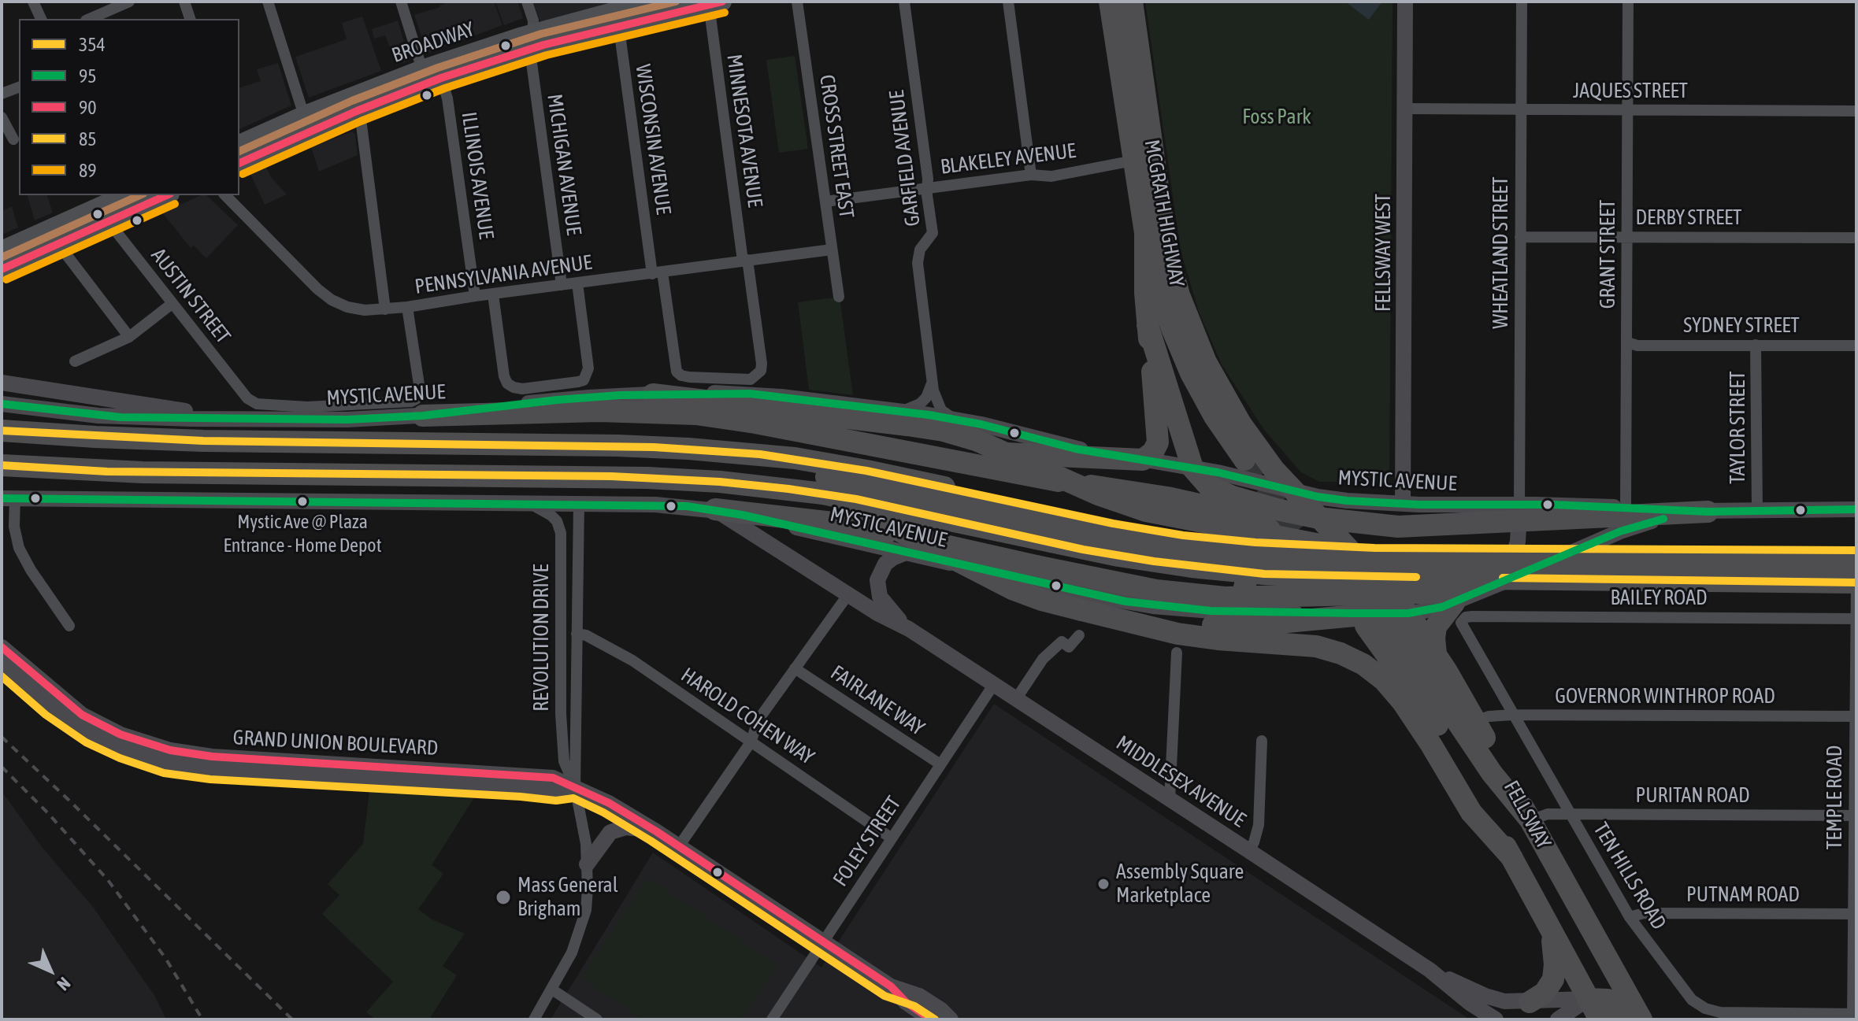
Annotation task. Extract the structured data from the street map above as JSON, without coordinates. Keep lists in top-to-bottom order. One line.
{"streets":{"highway":["MCGRATH HIGHWAY","FELLSWAY"],"main road":["BROADWAY","FELLSWAY WEST","MYSTIC AVENUE","GRAND UNION BOULEVARD","MIDDLESEX AVENUE"],"street":["JAQUES STREET","MINNESOTA AVENUE","WISCONSIN AVENUE","CROSS STREET EAST","GARFIELD AVENUE","BLAKELEY AVENUE","MICHIGAN AVENUE","ILLINOIS AVENUE","DERBY STREET","WHEATLAND STREET","GRANT STREET","PENNSYLVANIA AVENUE","AUSTIN STREET","SYDNEY STREET","TAYLOR STREET","BAILEY ROAD","REVOLUTION DRIVE","GOVERNOR WINTHROP ROAD","FAIRLANE WAY","HAROLD COHEN WAY","PURITAN ROAD","TEMPLE ROAD","FOLEY STREET","TEN HILLS ROAD","PUTNAM ROAD"]},"crossings":[["BROADWAY","MINNESOTA AVENUE"],["BROADWAY","WISCONSIN AVENUE"],["BROADWAY","MICHIGAN AVENUE"],["BROADWAY","ILLINOIS AVENUE"],["JAQUES STREET","FELLSWAY WEST"],["JAQUES STREET","WHEATLAND STREET"],["JAQUES STREET","GRANT STREET"],["MINNESOTA AVENUE","WISCONSIN AVENUE"],["MINNESOTA AVENUE","PENNSYLVANIA AVENUE"],["WISCONSIN AVENUE","PENNSYLVANIA AVENUE"],["CROSS STREET EAST","BLAKELEY AVENUE"],["CROSS STREET EAST","PENNSYLVANIA AVENUE"],["GARFIELD AVENUE","BLAKELEY AVENUE"],["GARFIELD AVENUE","MYSTIC AVENUE"],["BLAKELEY AVENUE","MCGRATH HIGHWAY"],["MICHIGAN AVENUE","PENNSYLVANIA AVENUE"],["ILLINOIS AVENUE","PENNSYLVANIA AVENUE"],["MCGRATH HIGHWAY","MYSTIC AVENUE"],["MCGRATH HIGHWAY","FELLSWAY"],["DERBY STREET","WHEATLAND STREET"],["DERBY STREET","GRANT STREET"],["FELLSWAY WEST","MYSTIC AVENUE"],["WHEATLAND STREET","MYSTIC AVENUE"],["GRANT STREET","SYDNEY STREET"],["GRANT STREET","MYSTIC AVENUE"],["AUSTIN STREET","MYSTIC AVENUE"],["SYDNEY STREET","TAYLOR STREET"],["MYSTIC AVENUE","TAYLOR STREET"],["MYSTIC AVENUE","BAILEY ROAD"],["MYSTIC AVENUE","REVOLUTION DRIVE"],["MYSTIC AVENUE","MIDDLESEX AVENUE"],["MYSTIC AVENUE","FELLSWAY"],["MYSTIC AVENUE","TEN HILLS ROAD"],["BAILEY ROAD","TEMPLE ROAD"],["BAILEY ROAD","TEN HILLS ROAD"],["REVOLUTION DRIVE","HAROLD COHEN WAY"],["REVOLUTION DRIVE","GRAND UNION BOULEVARD"],["GOVERNOR WINTHROP ROAD","TEMPLE ROAD"],["GOVERNOR WINTHROP ROAD","FELLSWAY"],["GOVERNOR WINTHROP ROAD","TEN HILLS ROAD"],["FAIRLANE WAY","FOLEY STREET"],["HAROLD COHEN WAY","FOLEY STREET"],["GRAND UNION BOULEVARD","FOLEY STREET"],["MIDDLESEX AVENUE","FELLSWAY"],["MIDDLESEX AVENUE","FOLEY STREET"],["PURITAN ROAD","TEMPLE ROAD"],["PURITAN ROAD","FELLSWAY"],["PURITAN ROAD","TEN HILLS ROAD"],["TEMPLE ROAD","TEN HILLS ROAD"],["TEMPLE ROAD","PUTNAM ROAD"],["TEN HILLS ROAD","PUTNAM ROAD"]],"parks":["Foss Park"],"places":["Mystic Ave @ Plaza Entrance - Home Depot","Assembly Square Marketplace","Mass General Brigham"],"lines":["transit line 90","transit line 89","transit line 95","transit line 354","transit line 85"],"legend":["354","95","90","85","89"],"north":"bottom right"}
